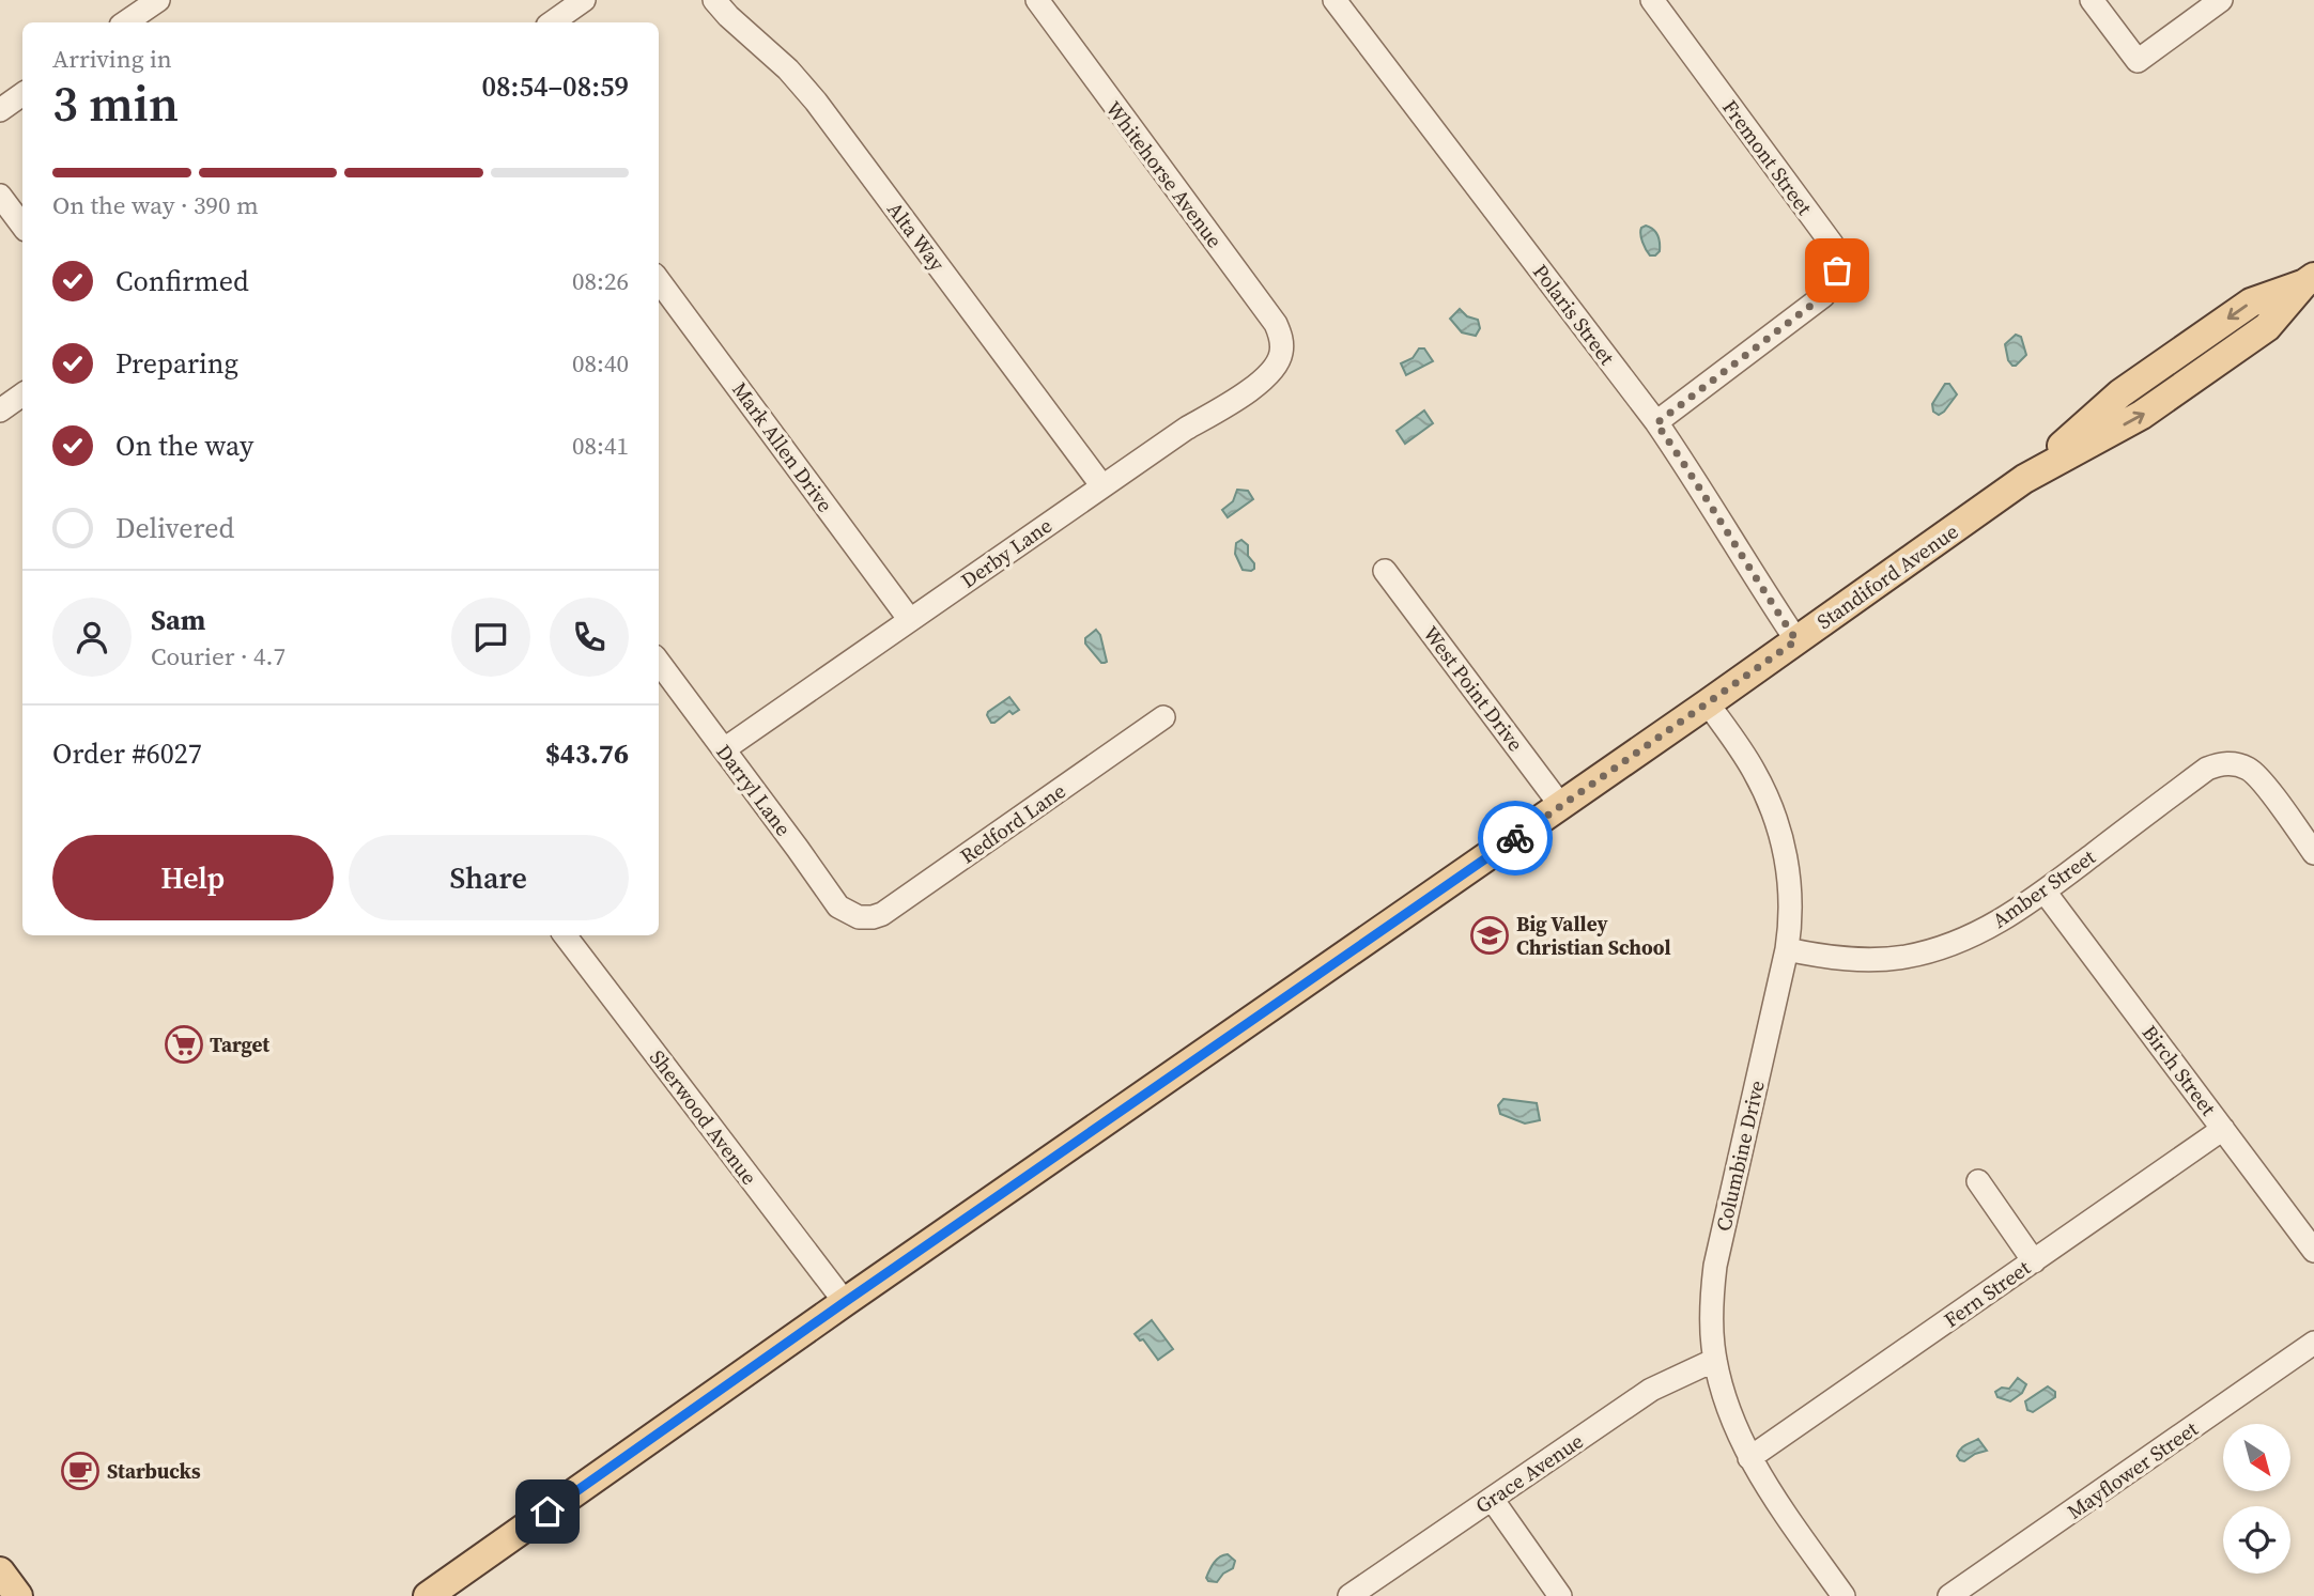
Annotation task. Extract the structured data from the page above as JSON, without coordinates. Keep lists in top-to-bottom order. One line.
{"streets":{"main road":["Standiford Avenue"],"street":["Fremont Street","Whitehorse Avenue","Alta Way","Polaris Street","Mark Allen Drive","Derby Lane","West Point Drive","Darryl Lane","Redford Lane","Amber Street","Birch Street","Sherwood Avenue","Columbine Drive","Fern Street","Mayflower Street","Grace Avenue"]},"crossings":[["Fremont Street","Polaris Street"],["Whitehorse Avenue","Derby Lane"],["Alta Way","Derby Lane"],["Polaris Street","Standiford Avenue"],["Mark Allen Drive","Derby Lane"],["Derby Lane","Darryl Lane"],["Standiford Avenue","West Point Drive"],["Standiford Avenue","Sherwood Avenue"],["Standiford Avenue","Columbine Drive"],["Darryl Lane","Redford Lane"],["Amber Street","Birch Street"],["Amber Street","Columbine Drive"],["Birch Street","Fern Street"],["Columbine Drive","Fern Street"],["Columbine Drive","Grace Avenue"]],"places":{"school or university":["Big Valley Christian School"],"supermarket":["Target"],"cafe":["Starbucks"]},"north":"bottom right","page":{"heading":["3 min","Arriving in","08:54–08:59"],"panel":["Sam","Courier · 4.7","Order #6027","$43.76"],"bar":"On the way · 390 m","list":[["Confirmed","08:26"],["Preparing","08:40"],["On the way","08:41"],"Delivered"],"buttons":["Help","Share"]}}
